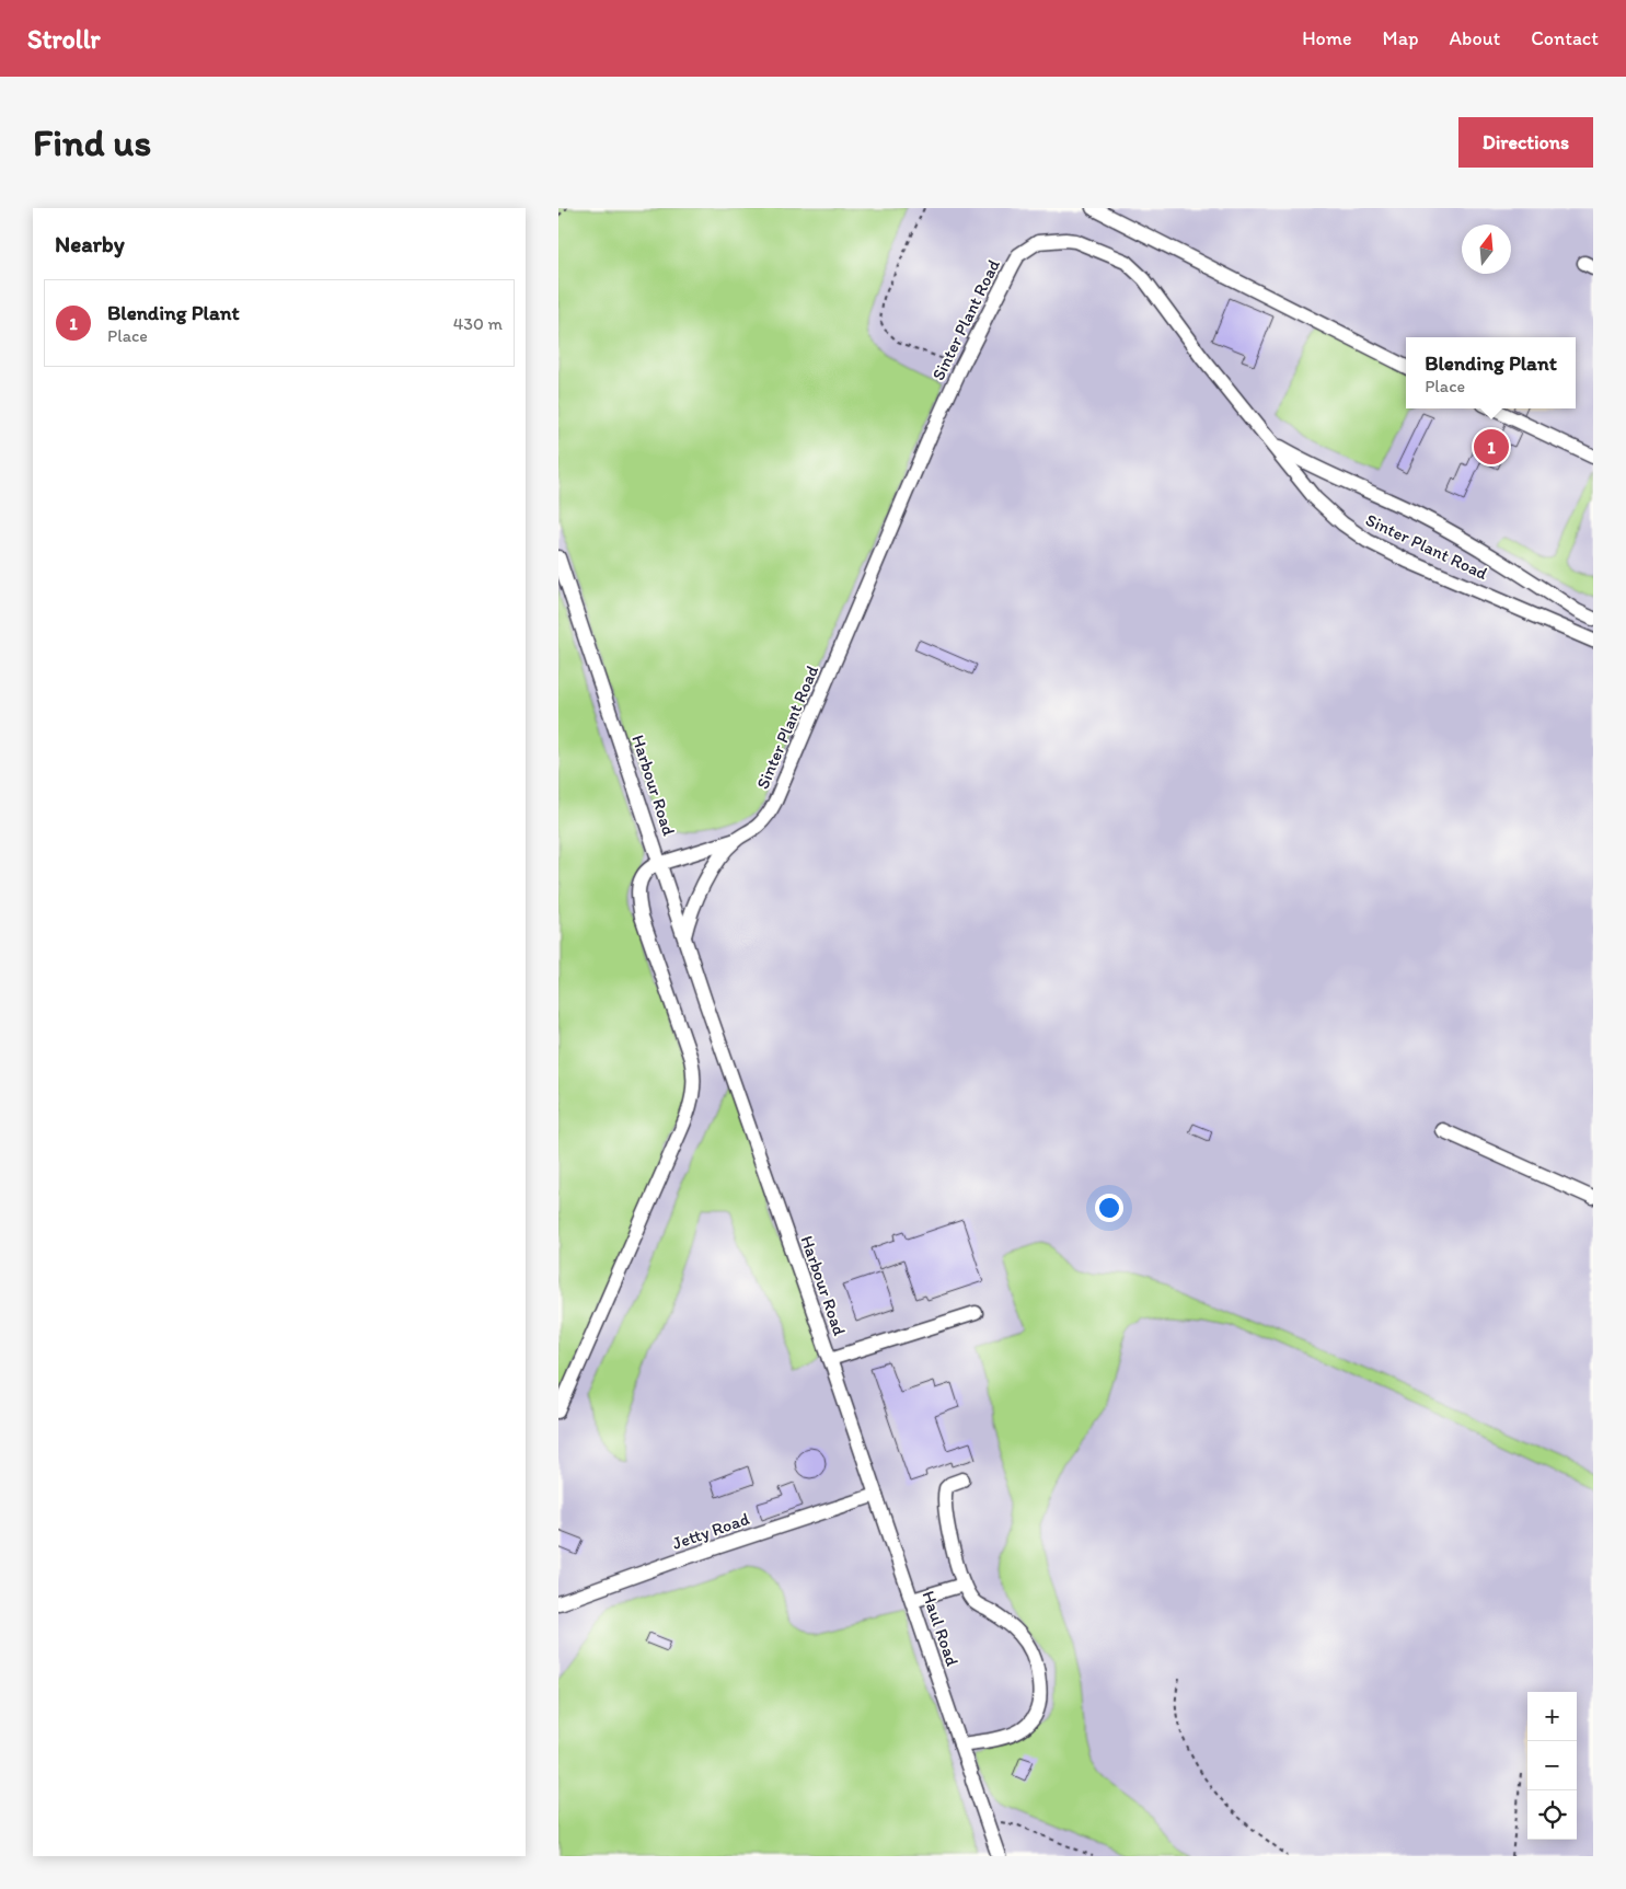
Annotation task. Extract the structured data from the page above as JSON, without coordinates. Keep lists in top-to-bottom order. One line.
{"streets":{"lane":["Sinter Plant Road","Harbour Road","Jetty Road","Haul Road"]},"crossings":[["Sinter Plant Road","Harbour Road"],["Harbour Road","Jetty Road"],["Harbour Road","Haul Road"],["Jetty Road","Haul Road"]],"north":"top","page":{"header":"Strollr","nav":["Home","Map","About","Contact"],"buttons":"Directions","title":"Find us","heading":"Nearby","list":[{"mark":"1","name":"Blending Plant","note":"Place","value":"430 m"}],"popup":["Blending Plant","Place"],"pins":"1","map_buttons":["+","−"]}}
